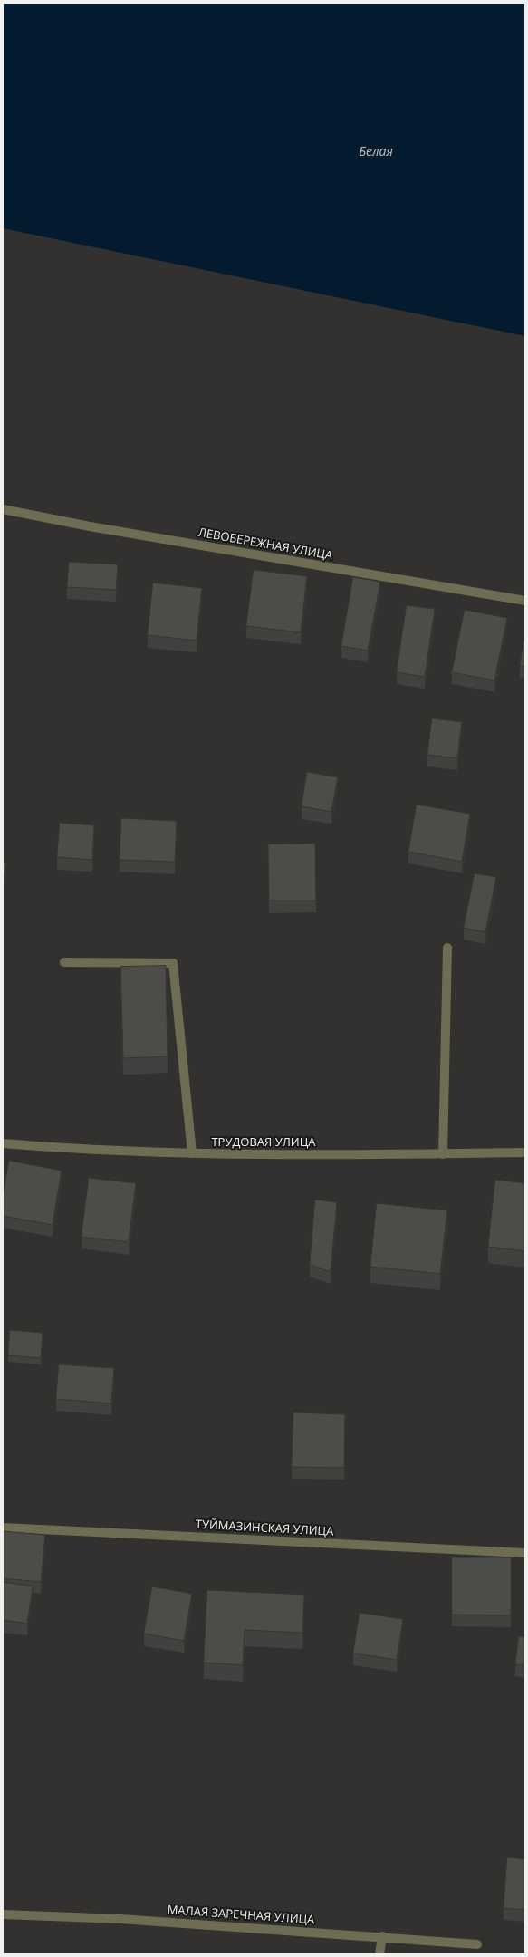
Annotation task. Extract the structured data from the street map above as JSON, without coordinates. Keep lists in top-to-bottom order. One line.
{"streets":{"street":["ЛЕВОБЕРЕЖНАЯ УЛИЦА","ТРУДОВАЯ УЛИЦА","ТУЙМАЗИНСКАЯ УЛИЦА","МАЛАЯ ЗАРЕЧНАЯ УЛИЦА"]},"water":["Белая"]}
